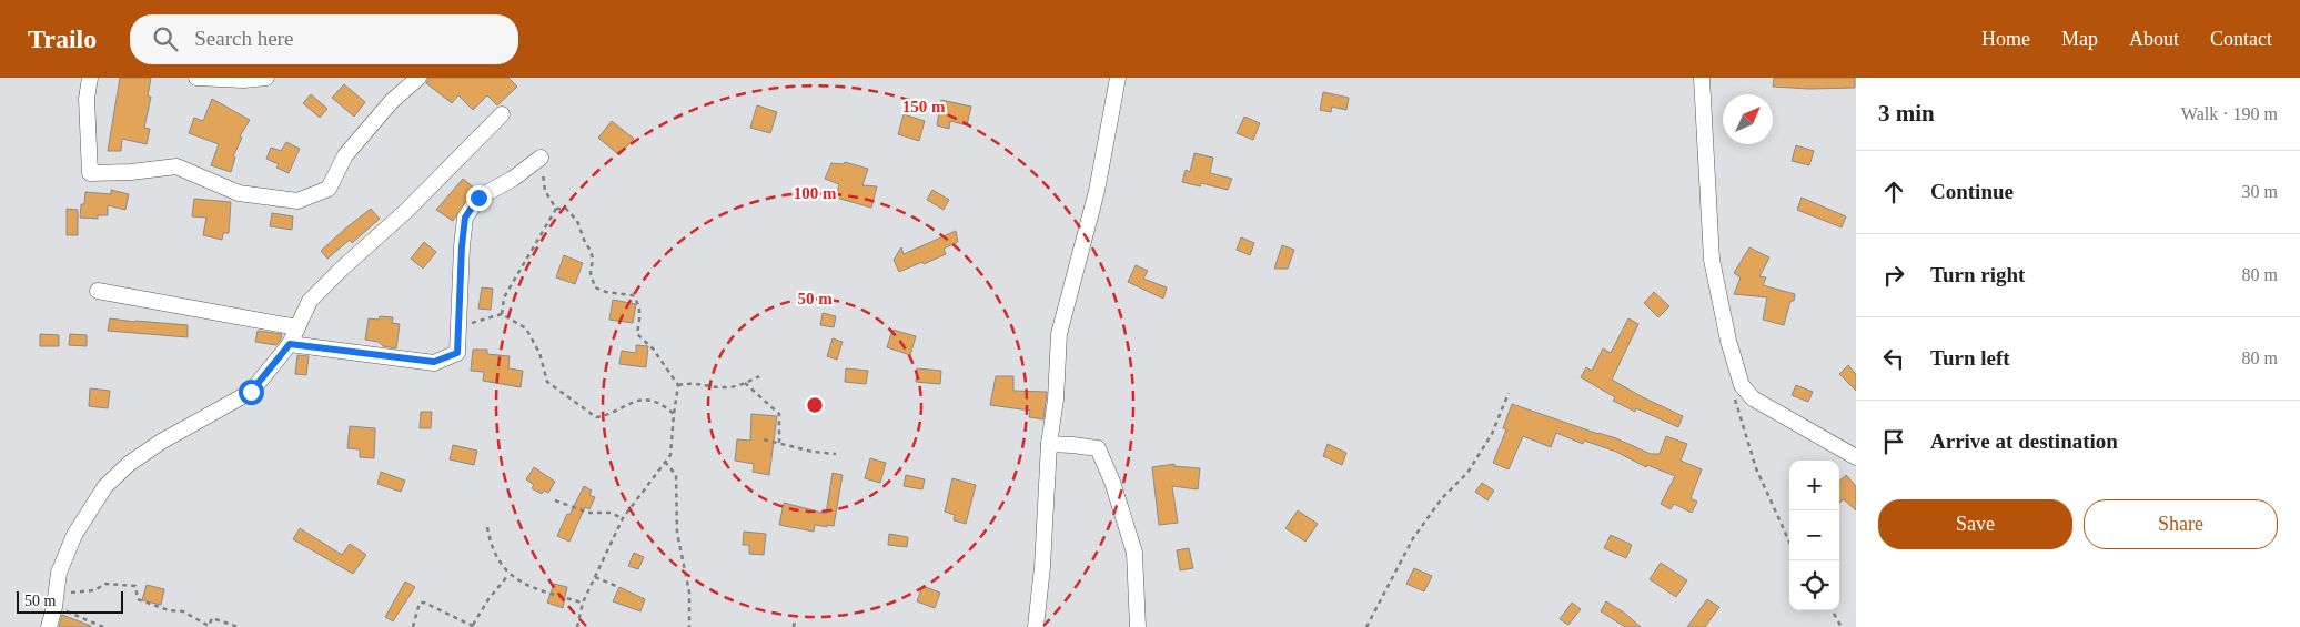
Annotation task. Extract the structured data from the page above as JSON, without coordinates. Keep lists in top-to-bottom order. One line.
{"scale_bar":"50 m","north":"top right","page":{"header":"Trailo","search":"Search here","nav":["Home","Map","About","Contact"],"heading":["3 min","Walk · 190 m"],"list":[["Continue","30 m"],["Turn right","80 m"],["Turn left","80 m"],"Arrive at destination"],"map_buttons":["+","−"],"buttons":["Save","Share"],"scale":"50 m"},"rings":["150 m","100 m","50 m"]}
